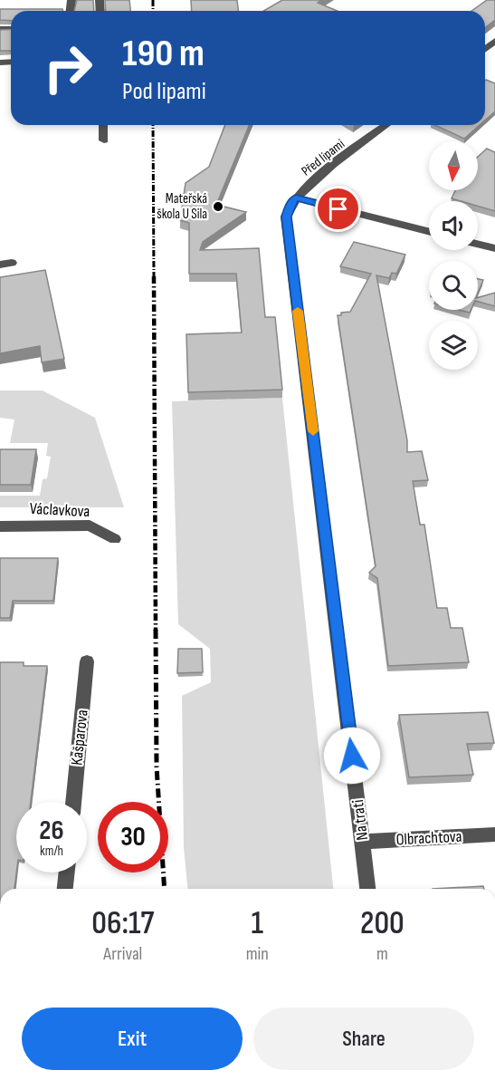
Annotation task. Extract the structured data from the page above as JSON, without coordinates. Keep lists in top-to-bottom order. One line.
{"streets":{"street":["Před lipami","Václavkova","Kašparova","Na trati","Olbrachtova"]},"crossings":[["Před lipami","Na trati"],["Na trati","Olbrachtova"]],"places":["Mateřská škola U Sila"],"north":"bottom","page":{"turn":["190 m","Pod lipami"],"speed":"26 km/h","limit":"30","eta":["06:17","Arrival","1","min","200","m"],"buttons":["Exit","Share"]}}
